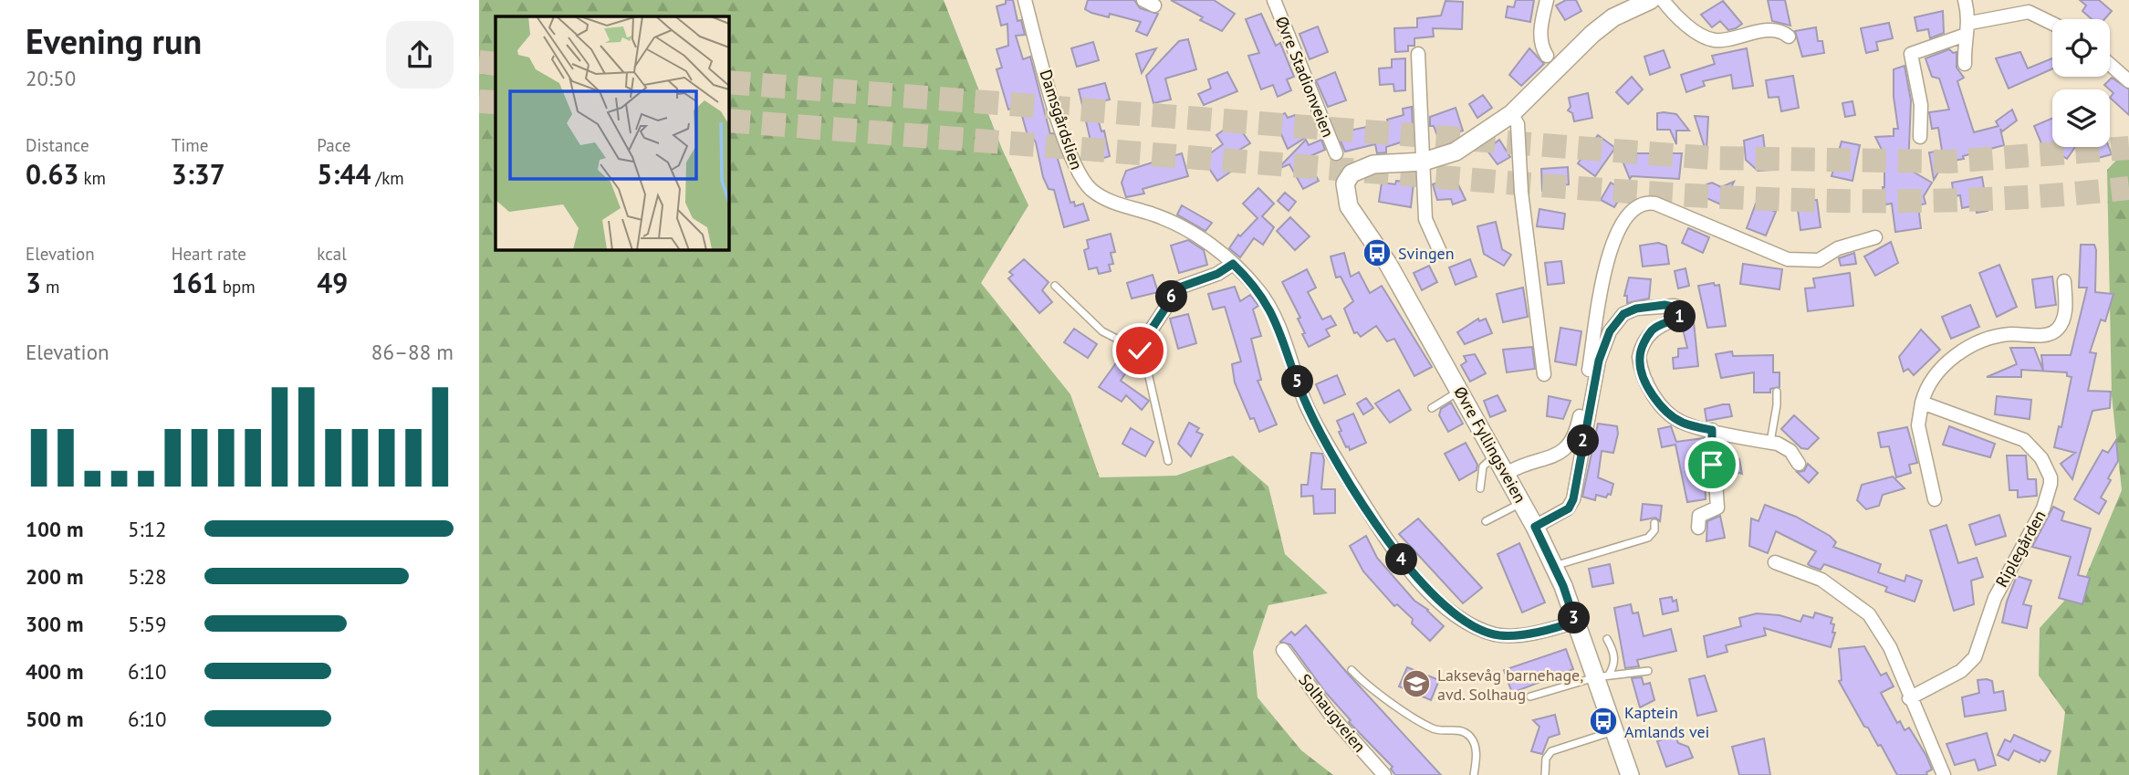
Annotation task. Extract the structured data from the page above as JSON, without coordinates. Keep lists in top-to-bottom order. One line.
{"streets":{"main road":["Øvre Fyllingsveien"],"street":["Øvre Stadionveien","Damsgårdslien","Riplegården","Solhaugveien"]},"crossings":[["Damsgårdslien","Øvre Fyllingsveien"]],"places":{"bus stop":["Svingen","Kaptein Amlands vei"],"school or university":["Laksevåg barnehage, avd. Solhaug"]},"page":{"heading":["Evening run","20:50"],"stats":[["Distance","0.63 km"],["Time","3:37"],["Pace","5:44 /km"],["Elevation","3 m"],["Heart rate","161 bpm"],["kcal","49"]],"pins":["6","1","5","2","4","3"],"chart":["Elevation","86–88 m"],"list":[{"name":"100 m","note":"5:12"},{"name":"200 m","note":"5:28"},{"name":"300 m","note":"5:59"},{"name":"400 m","note":"6:10"},{"name":"500 m","note":"6:10"}]}}
